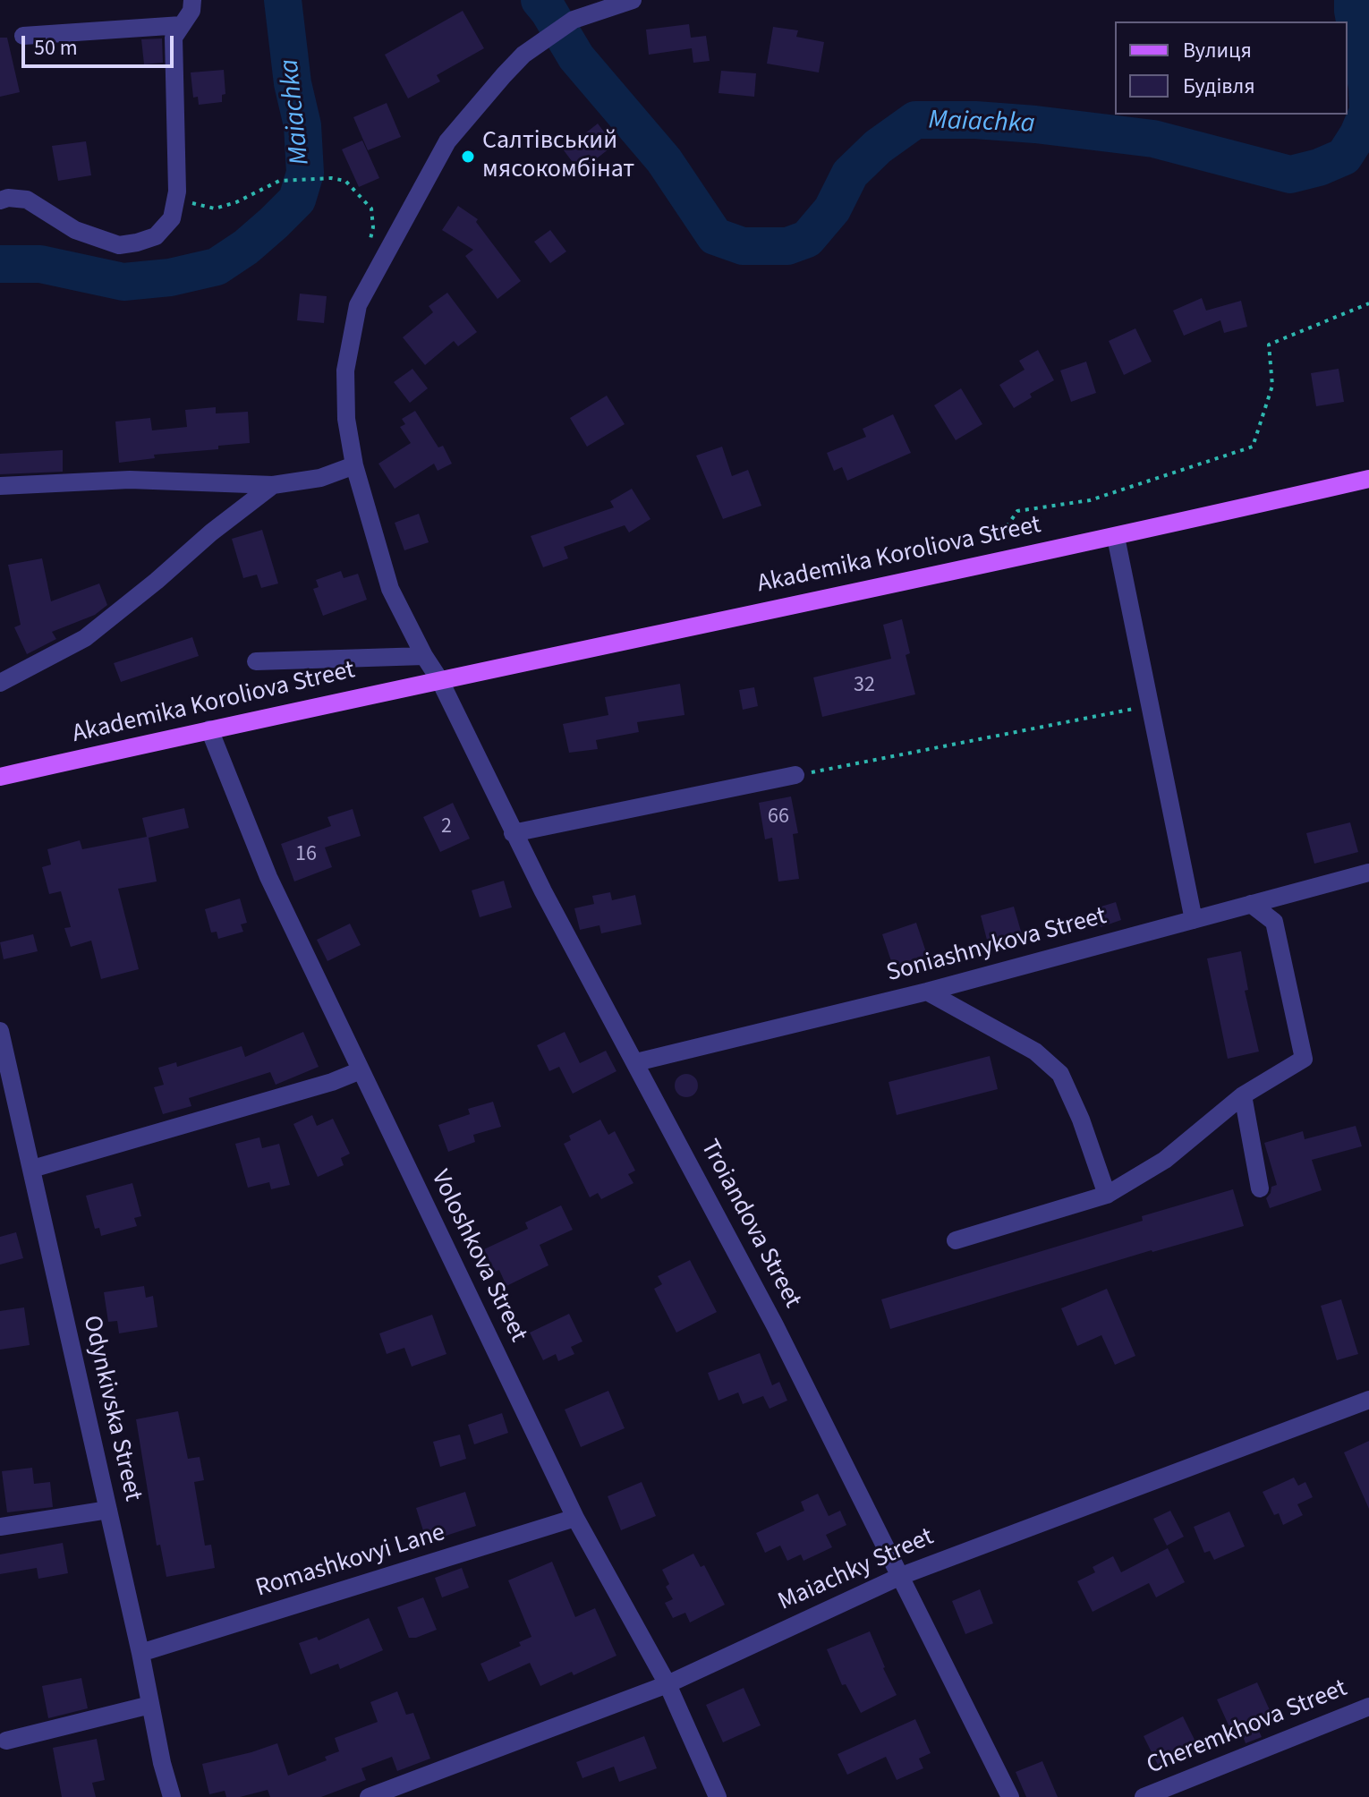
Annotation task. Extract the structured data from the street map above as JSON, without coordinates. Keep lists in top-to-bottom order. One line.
{"streets":{"main road":["Akademika Koroliova Street"],"street":["Soniashnykova Street","Troiandova Street","Voloshkova Street","Odynkivska Street","Romashkovyi Lane","Maiachky Street","Cheremkhova Street"]},"crossings":[["Akademika Koroliova Street","Troiandova Street"],["Akademika Koroliova Street","Voloshkova Street"],["Soniashnykova Street","Troiandova Street"],["Troiandova Street","Maiachky Street"],["Voloshkova Street","Romashkovyi Lane"],["Voloshkova Street","Maiachky Street"],["Odynkivska Street","Romashkovyi Lane"]],"water":["Maiachka"],"places":["Салтівський мясокомбінат"],"house_numbers":["32","66","2","16"],"legend":["Вулиця","Будівля"],"scale_bar":"50 m"}
